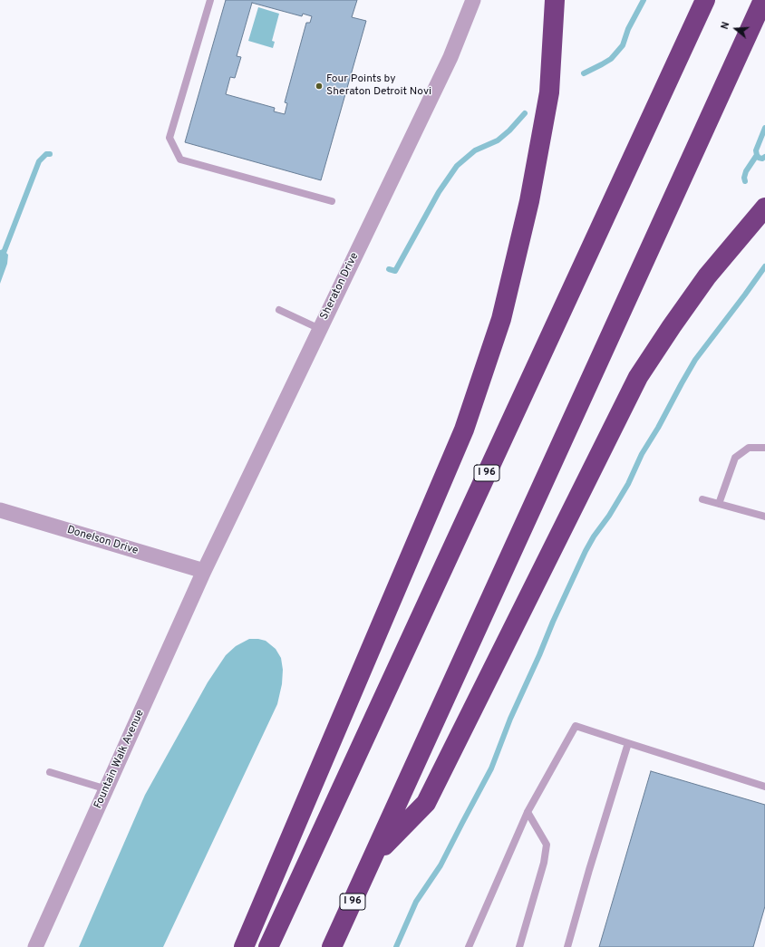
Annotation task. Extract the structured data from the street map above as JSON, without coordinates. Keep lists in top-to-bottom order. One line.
{"streets":{"highway":["I 96"],"street":["Sheraton Drive","Donelson Drive","Fountain Walk Avenue"]},"crossings":[["Sheraton Drive","Donelson Drive"],["Sheraton Drive","Fountain Walk Avenue"],["Donelson Drive","Fountain Walk Avenue"]],"places":["Four Points by Sheraton Detroit Novi"],"north":"left"}
